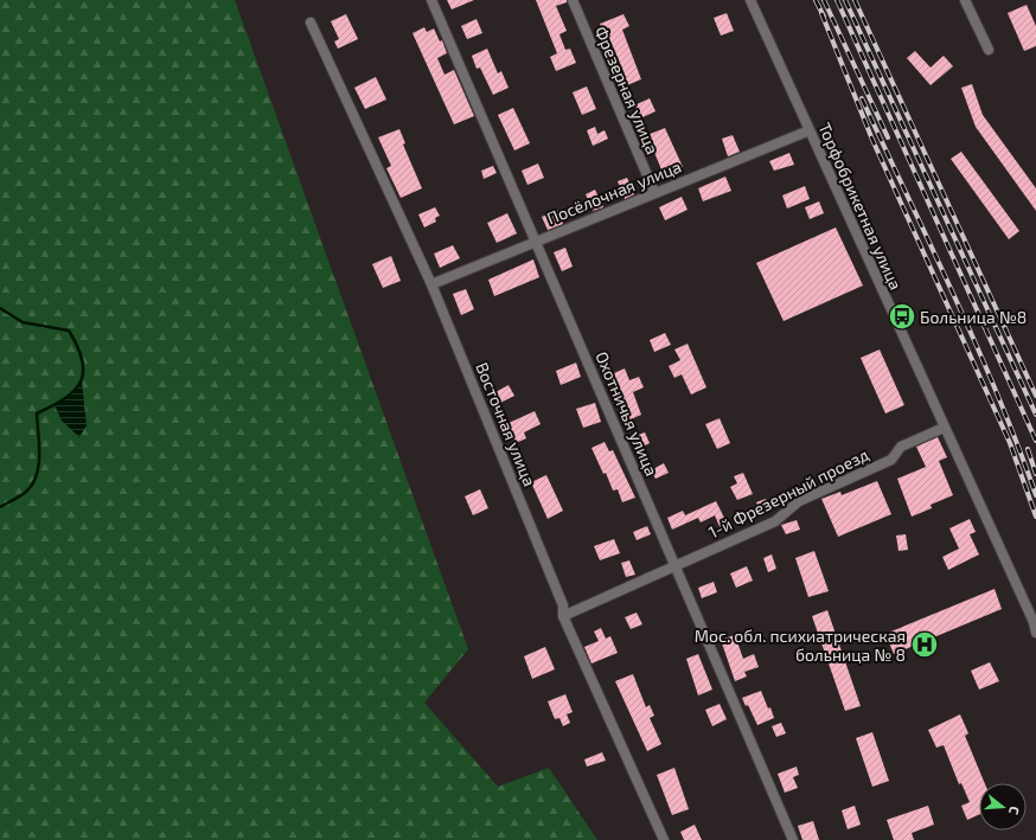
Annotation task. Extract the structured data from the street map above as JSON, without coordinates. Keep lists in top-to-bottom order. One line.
{"streets":{"street":["Фрезерная улица","Посёлочная улица","Торфобрикетная улица","Охотничья улица","Восточная улица","1-й Фрезерный проезд"]},"crossings":[["Фрезерная улица","Посёлочная улица"],["Посёлочная улица","Торфобрикетная улица"],["Посёлочная улица","Охотничья улица"],["Посёлочная улица","Восточная улица"],["Торфобрикетная улица","1-й Фрезерный проезд"],["Охотничья улица","1-й Фрезерный проезд"],["Восточная улица","1-й Фрезерный проезд"]],"places":{"bus stop":["Больница №8"],"hospital":["Мос. обл. психиатрическая больница № 8"]},"north":"right"}
